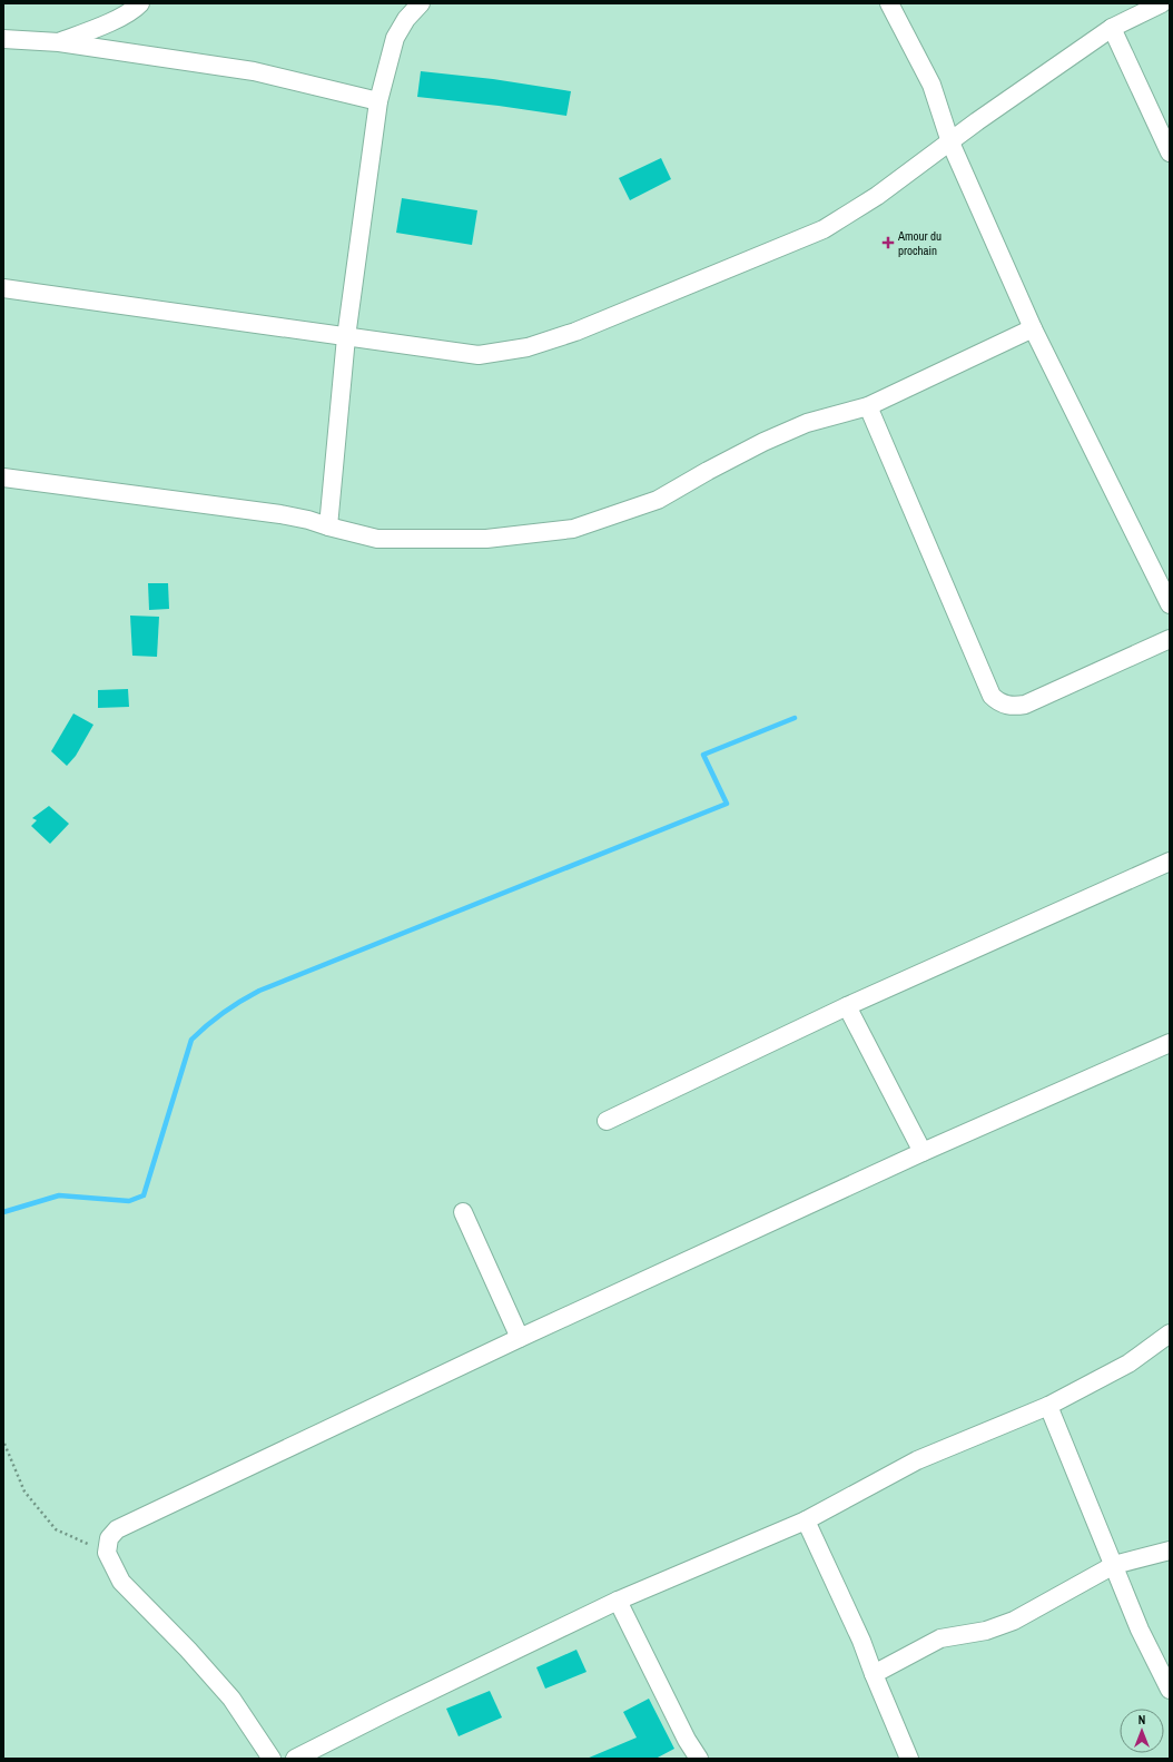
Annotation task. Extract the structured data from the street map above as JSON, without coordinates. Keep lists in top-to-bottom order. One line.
{"places":{"health":["Amour du prochain"]},"north":"top"}
